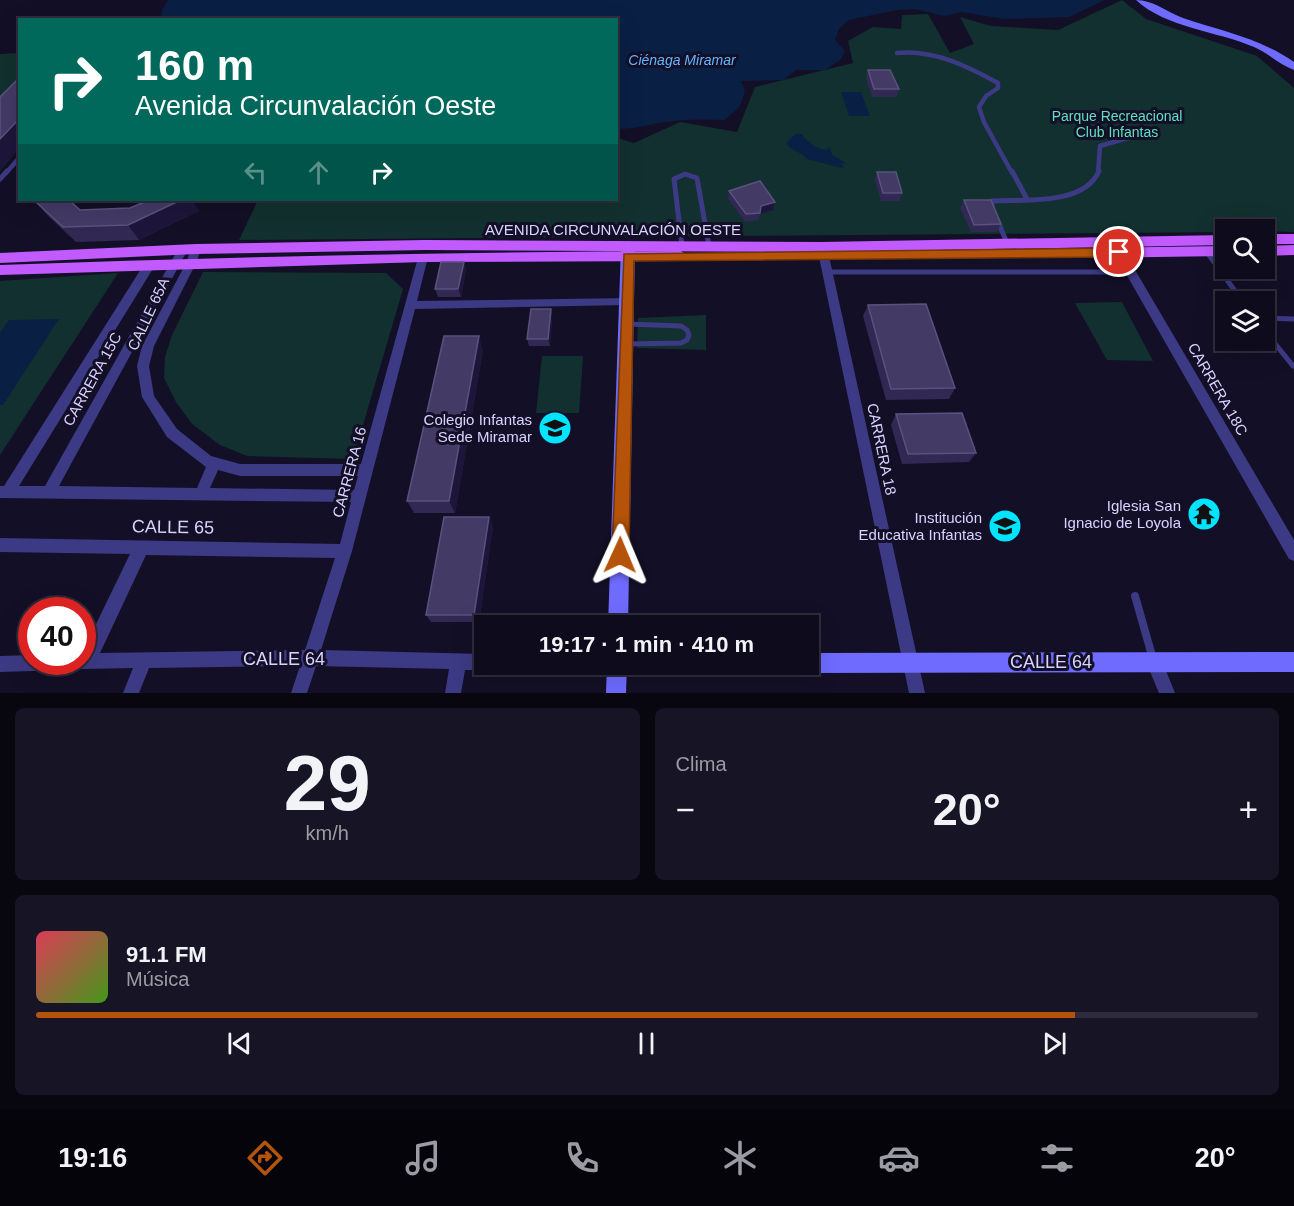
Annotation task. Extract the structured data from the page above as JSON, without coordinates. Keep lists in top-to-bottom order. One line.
{"streets":{"main road":["AVENIDA CIRCUNVALACIÓN OESTE"],"street":["CALLE 65A","CARRERA 15C","CARRERA 18C","CARRERA 18","CARRERA 16","CALLE 65","CALLE 64"]},"crossings":[["AVENIDA CIRCUNVALACIÓN OESTE","CALLE 65A"],["AVENIDA CIRCUNVALACIÓN OESTE","CARRERA 15C"],["AVENIDA CIRCUNVALACIÓN OESTE","CARRERA 18C"],["AVENIDA CIRCUNVALACIÓN OESTE","CARRERA 18"],["AVENIDA CIRCUNVALACIÓN OESTE","CARRERA 16"],["CALLE 65A","CARRERA 16"],["CARRERA 18","CALLE 64"],["CARRERA 16","CALLE 65"],["CARRERA 16","CALLE 64"]],"water":["Ciénaga Miramar"],"parks":["Parque Recreacional Club Infantas"],"places":{"school or university":["Colegio Infantas Sede Miramar","Institución Educativa Infantas"],"temple":["Iglesia San Ignacio de Loyola"]},"page":{"turn":["160 m","Avenida Circunvalación Oeste"],"limit":"40","trip":"19:17 · 1 min · 410 m","tile":[["29","km/h"],"Clima"],"heat":["−","20°","+"],"song":["91.1 FM","Música"],"tabs":["19:16","20°"]}}
